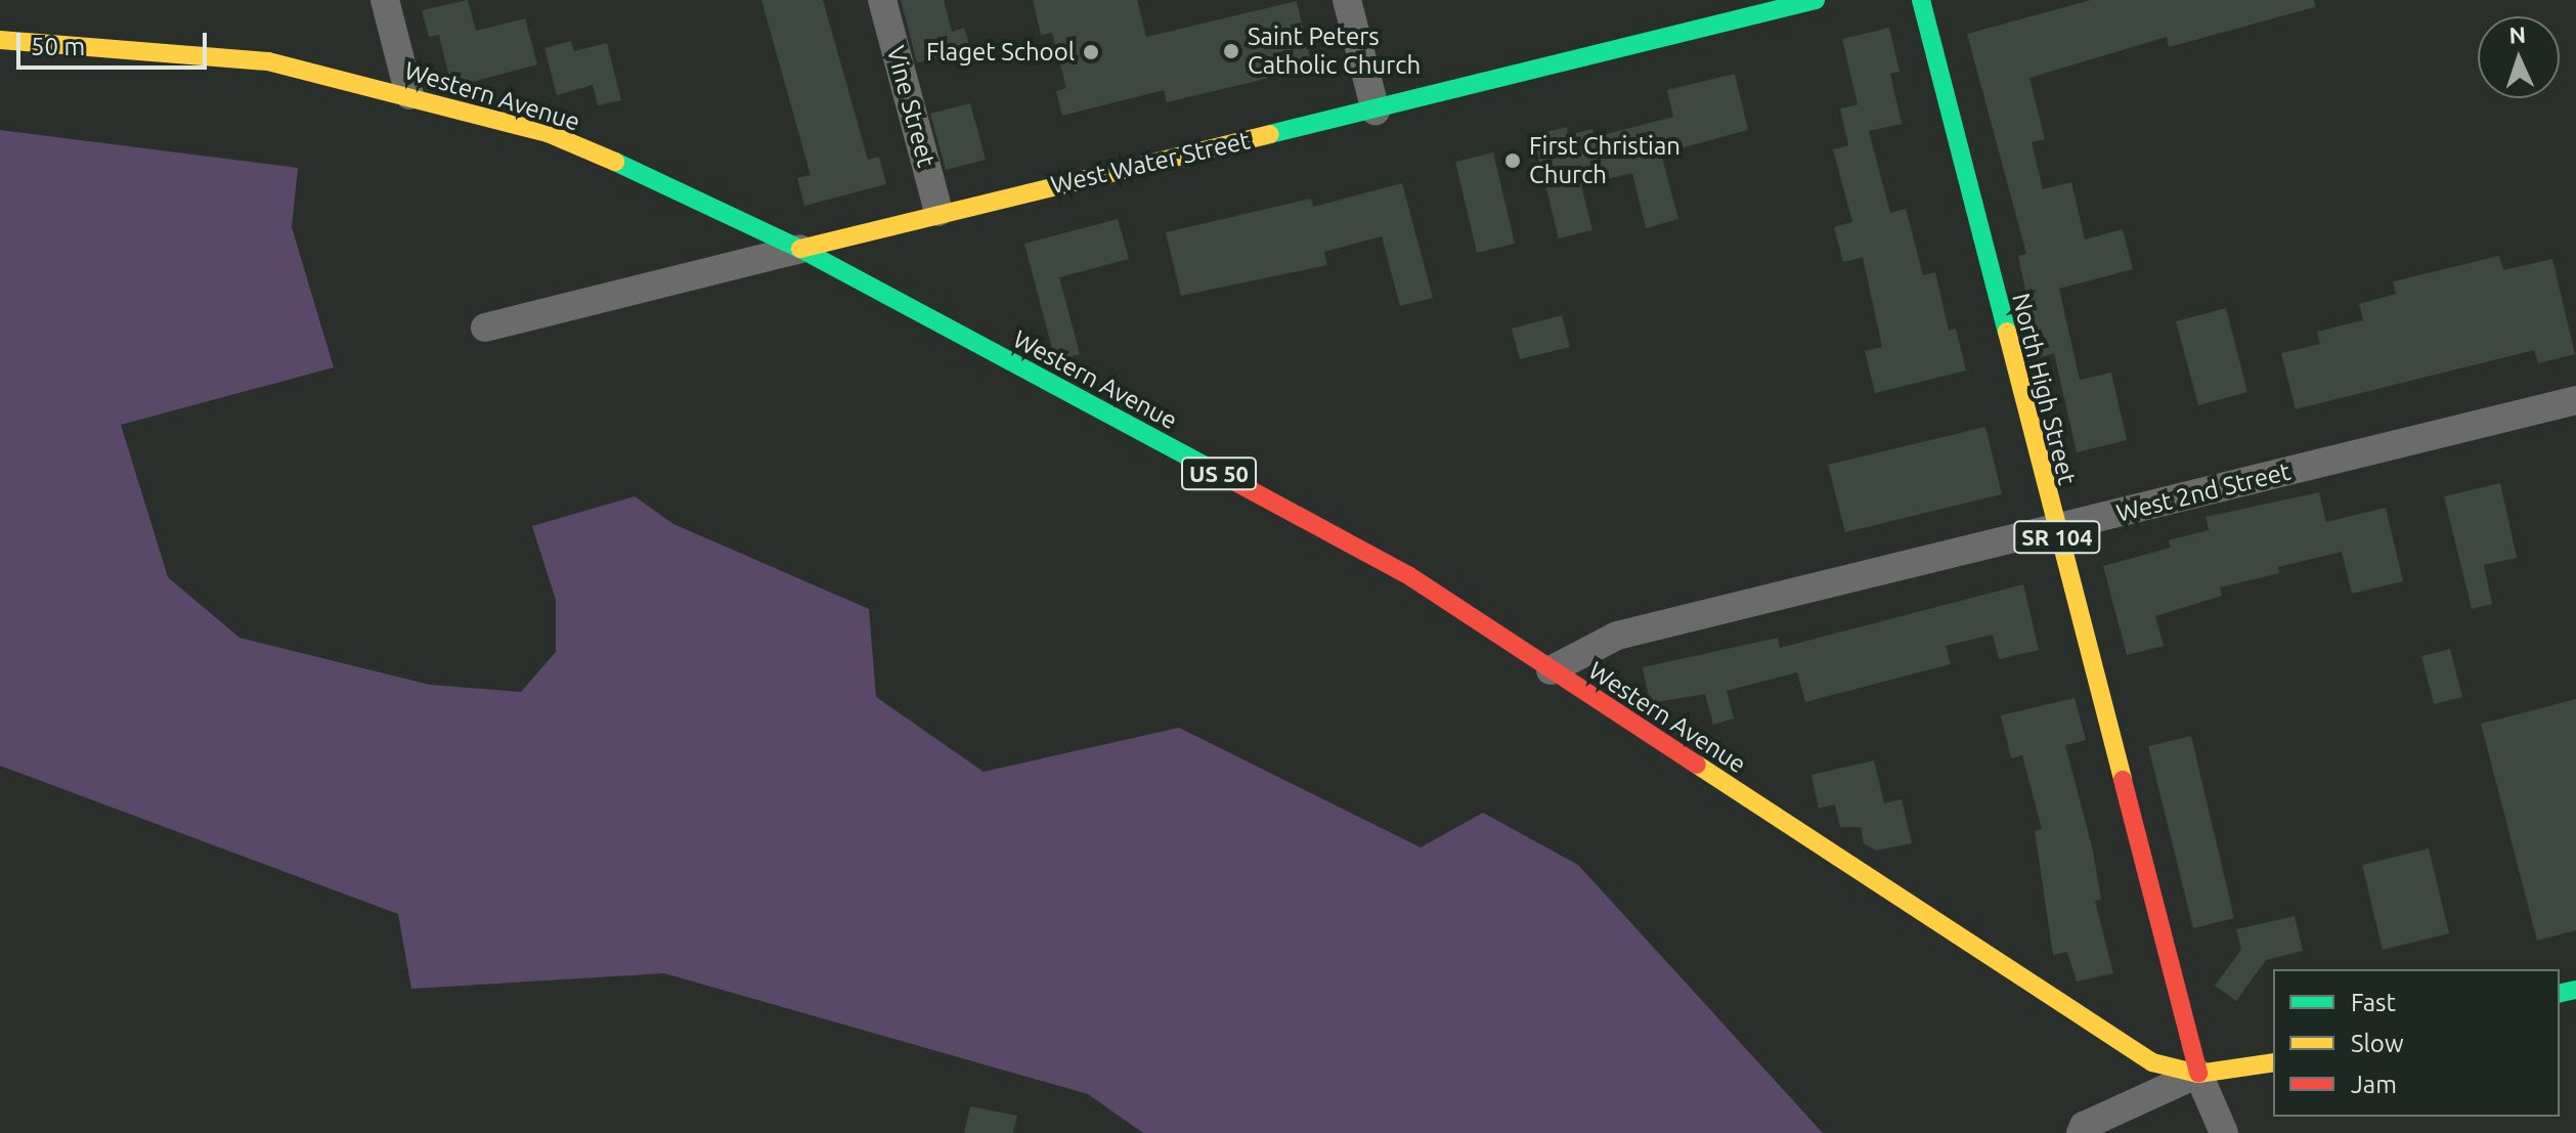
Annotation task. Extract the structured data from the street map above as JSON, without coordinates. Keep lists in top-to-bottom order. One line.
{"streets":{"main road":["Western Avenue","West Water Street","North High Street","US 50","SR 104"],"street":["Vine Street","West 2nd Street"]},"crossings":[["Western Avenue","West Water Street"],["Western Avenue","North High Street"],["Western Avenue","US 50"],["Western Avenue","West 2nd Street"],["Vine Street","West Water Street"],["North High Street","US 50"],["North High Street","West 2nd Street"]],"places":["Saint Peters Catholic Church","Flaget School","First Christian Church"],"legend":["Fast","Slow","Jam"],"scale_bar":"50 m","north":"top"}
